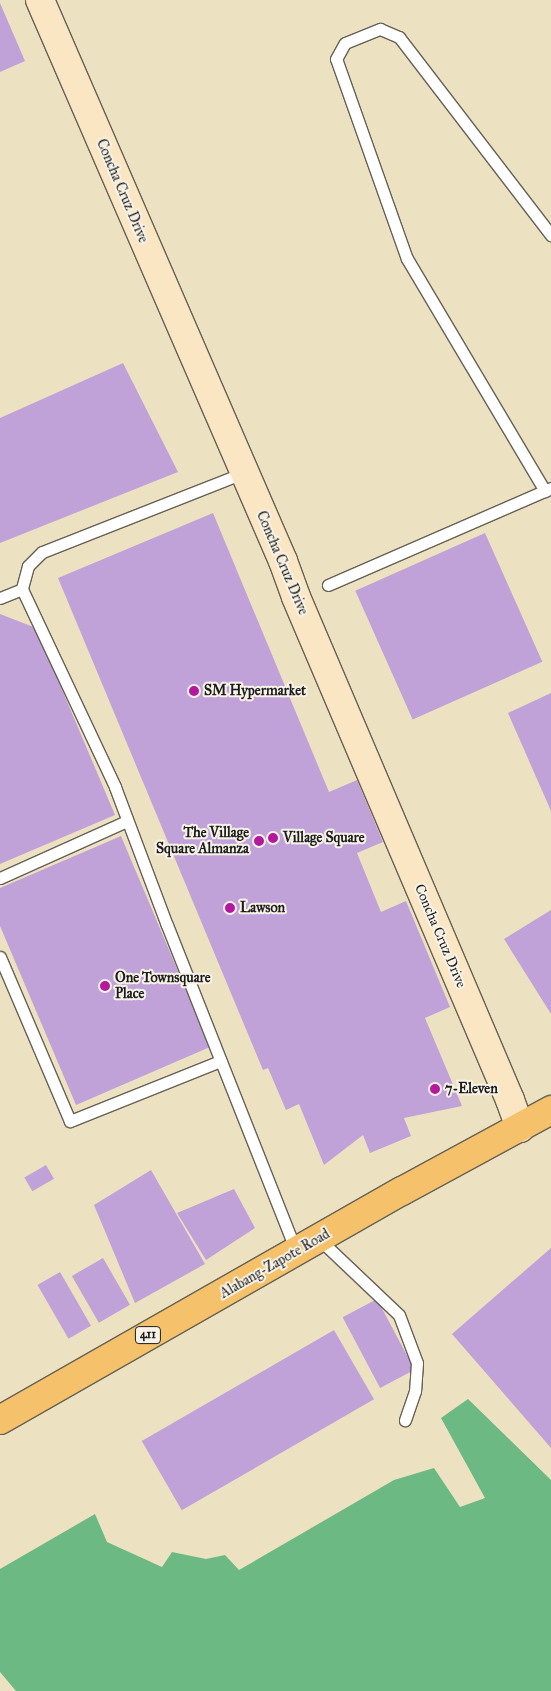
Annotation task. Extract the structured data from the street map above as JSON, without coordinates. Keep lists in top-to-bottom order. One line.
{"streets":{"highway":["Alabang-Zapote Road","411"],"street":["Concha Cruz Drive"]},"crossings":[["Concha Cruz Drive","Alabang-Zapote Road"]],"places":["SM Hypermarket","Village Square","The Village Square Almanza","Lawson","One Townsquare Place","7-Eleven"]}
